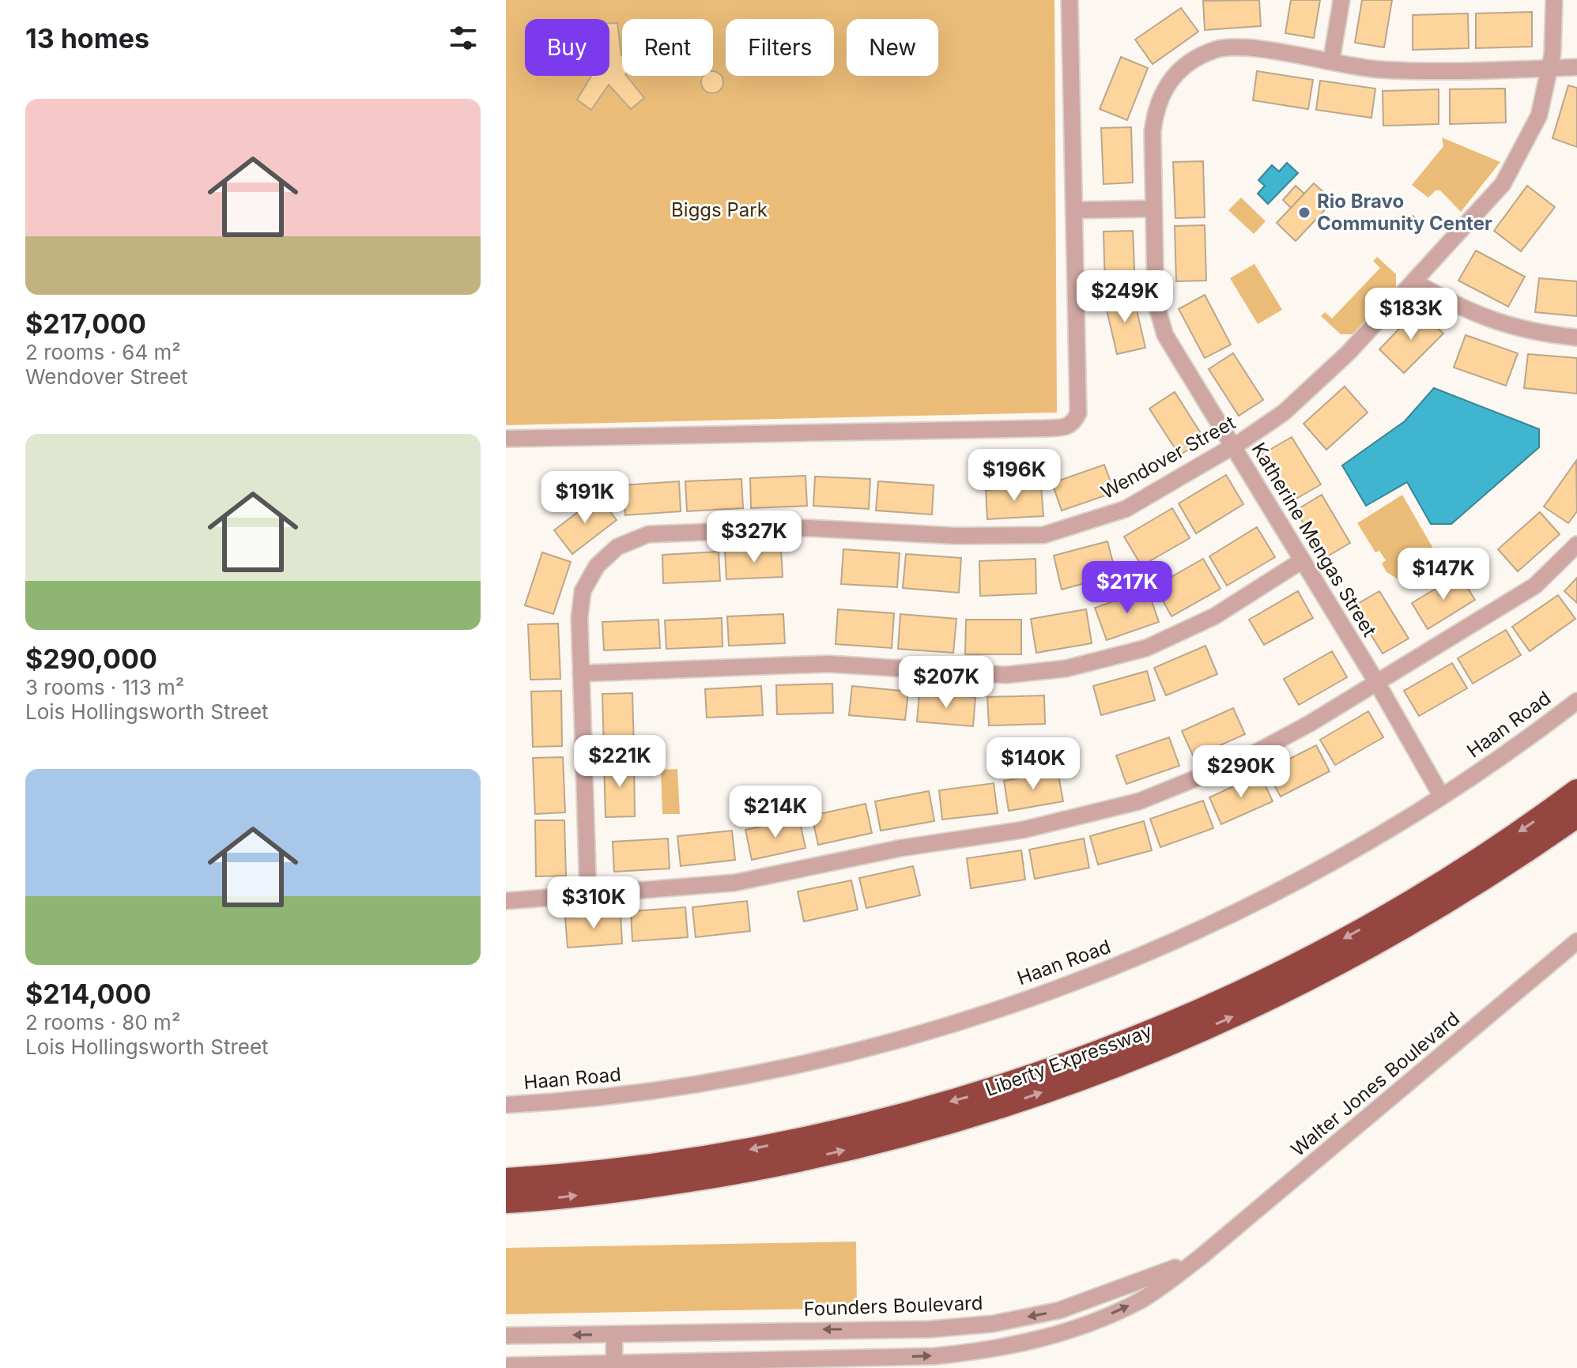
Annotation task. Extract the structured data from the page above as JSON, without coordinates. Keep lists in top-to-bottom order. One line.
{"streets":{"highway":["Liberty Expressway"],"street":["Wendover Street","Katherine Mengas Street","Haan Road","Walter Jones Boulevard","Founders Boulevard"]},"crossings":[["Wendover Street","Katherine Mengas Street"],["Katherine Mengas Street","Haan Road"],["Walter Jones Boulevard","Founders Boulevard"]],"parks":["Biggs Park"],"places":["Rio Bravo Community Center"],"page":{"heading":"13 homes","chip":["Buy","Rent","Filters","New"],"list":[{"name":"$217,000","note":"2 rooms · 64 m² · Wendover Street"},{"name":"$290,000","note":"3 rooms · 113 m² · Lois Hollingsworth Street"},{"name":"$214,000","note":"2 rooms · 80 m² · Lois Hollingsworth Street"}],"price":["$249K","$183K","$196K","$191K","$327K","$147K","$217K","$207K","$221K","$140K","$290K","$214K","$310K"]}}
